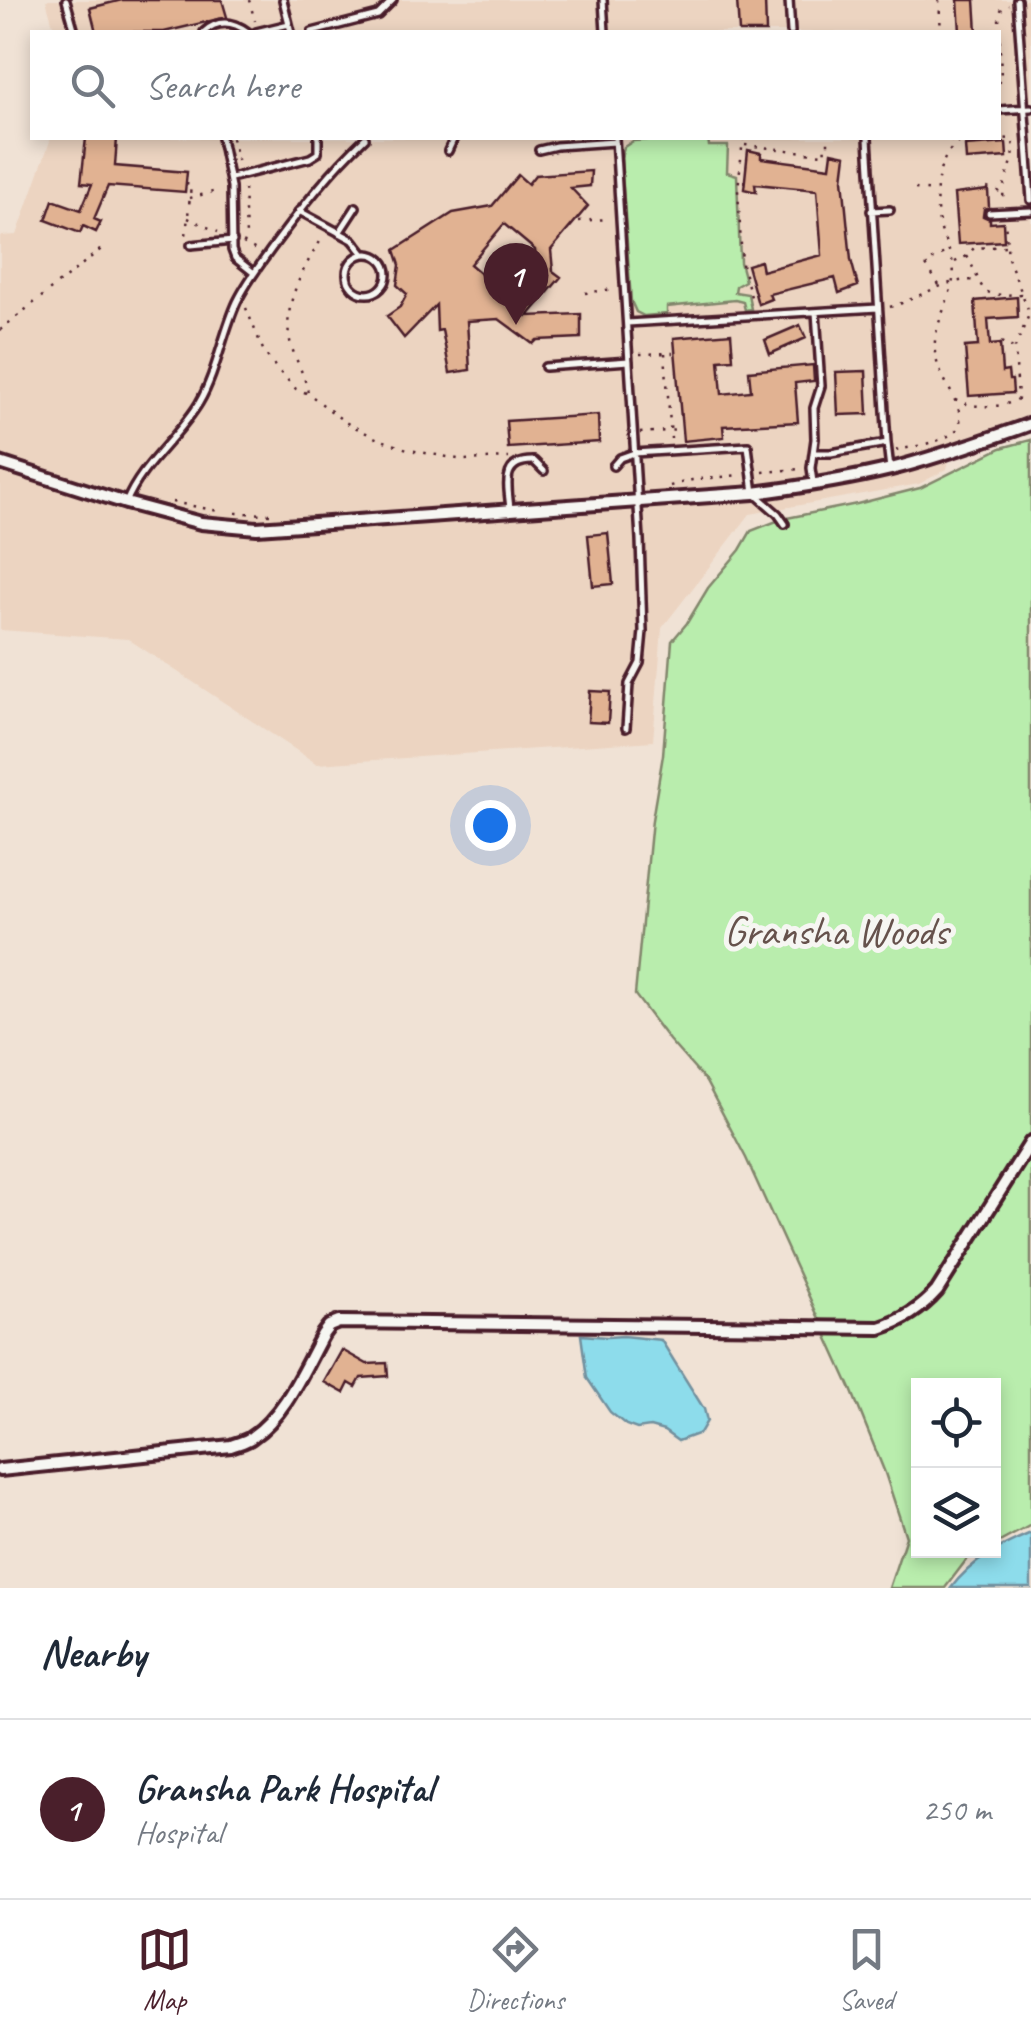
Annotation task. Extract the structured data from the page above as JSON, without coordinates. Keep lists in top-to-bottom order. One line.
{"parks":["Gransha Woods"],"page":{"search":"Search here","pins":"1","heading":"Nearby","list":[{"mark":"1","name":"Gransha Park Hospital","note":"Hospital","value":"250 m"}],"nav":["Map","Directions","Saved"]}}
